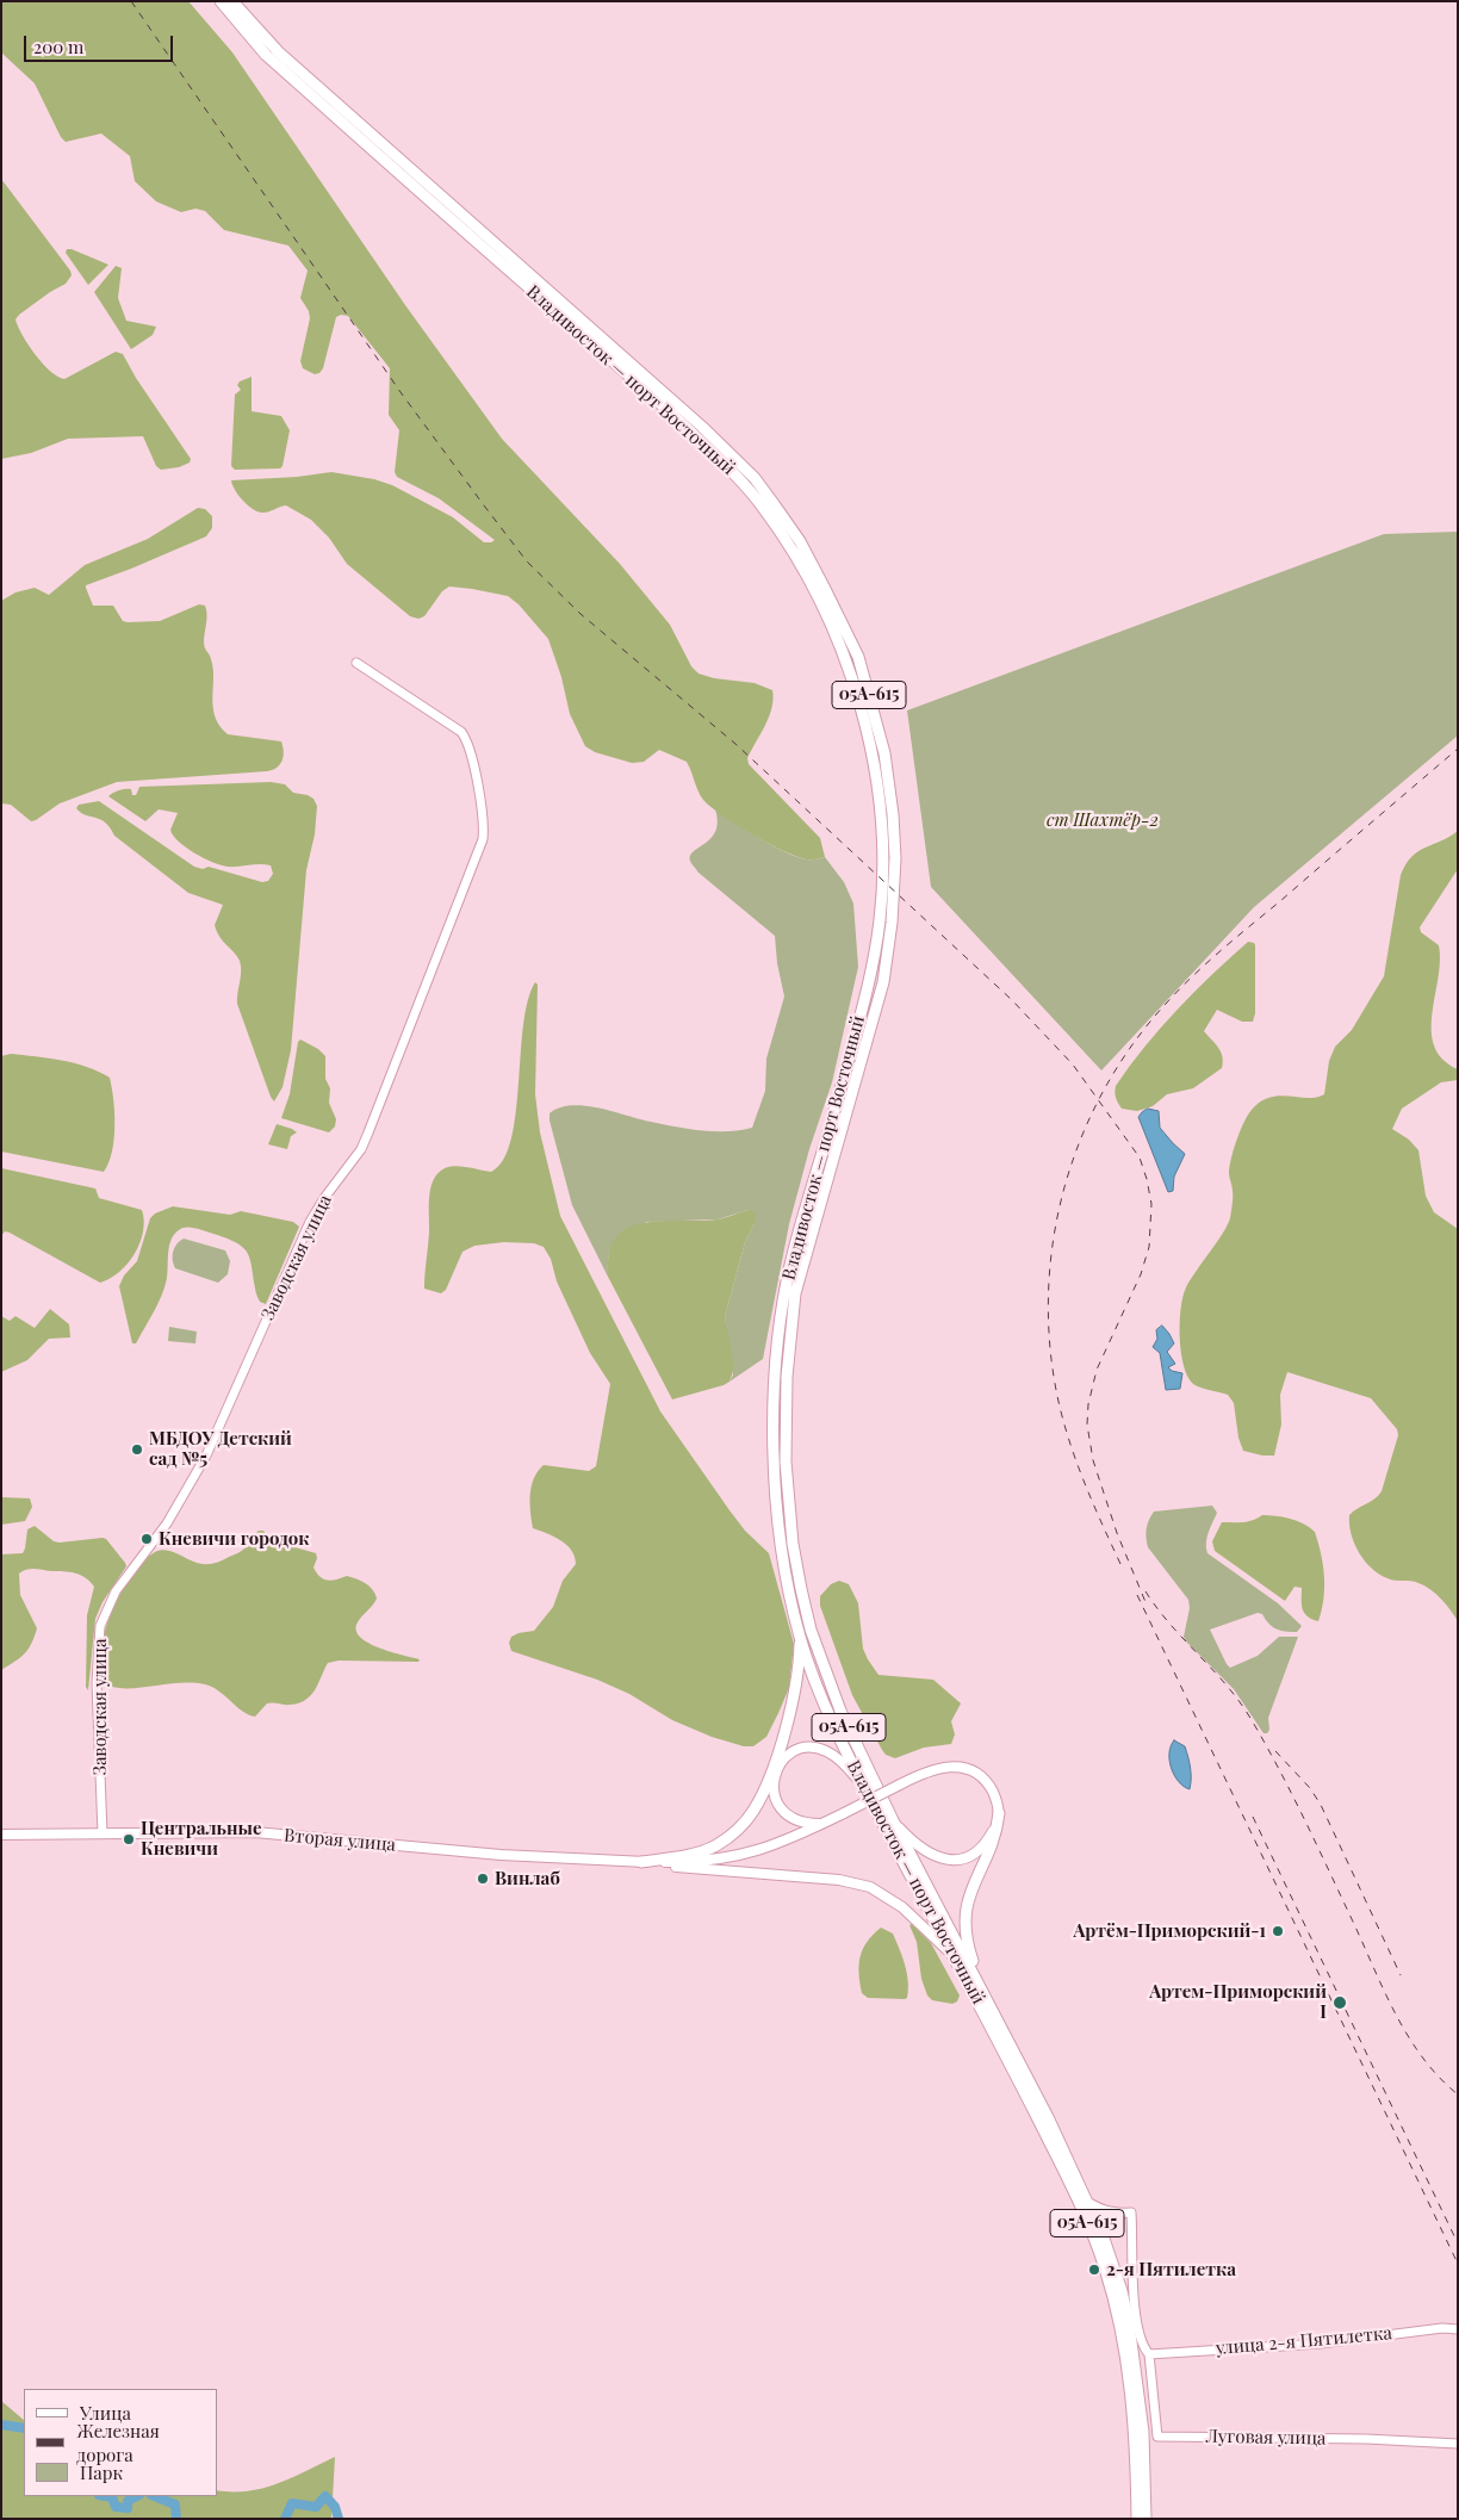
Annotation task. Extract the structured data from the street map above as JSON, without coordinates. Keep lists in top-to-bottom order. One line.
{"streets":{"highway":["Владивосток — порт Восточный","05А-615"],"main road":["Вторая улица"],"street":["Заводская улица","улица 2-я Пятилетка","Луговая улица"]},"crossings":[["Заводская улица","Вторая улица"],["улица 2-я Пятилетка","Луговая улица"]],"parks":["ст Шахтёр-2"],"places":["МБДОУ Детский сад №5","Кневичи городок","Центральные Кневичи","Винлаб","Артём-Приморский-1","Артем-Приморский I","2-я Пятилетка"],"legend":["Улица","Железная дорога","Парк"],"scale_bar":"200 m"}
